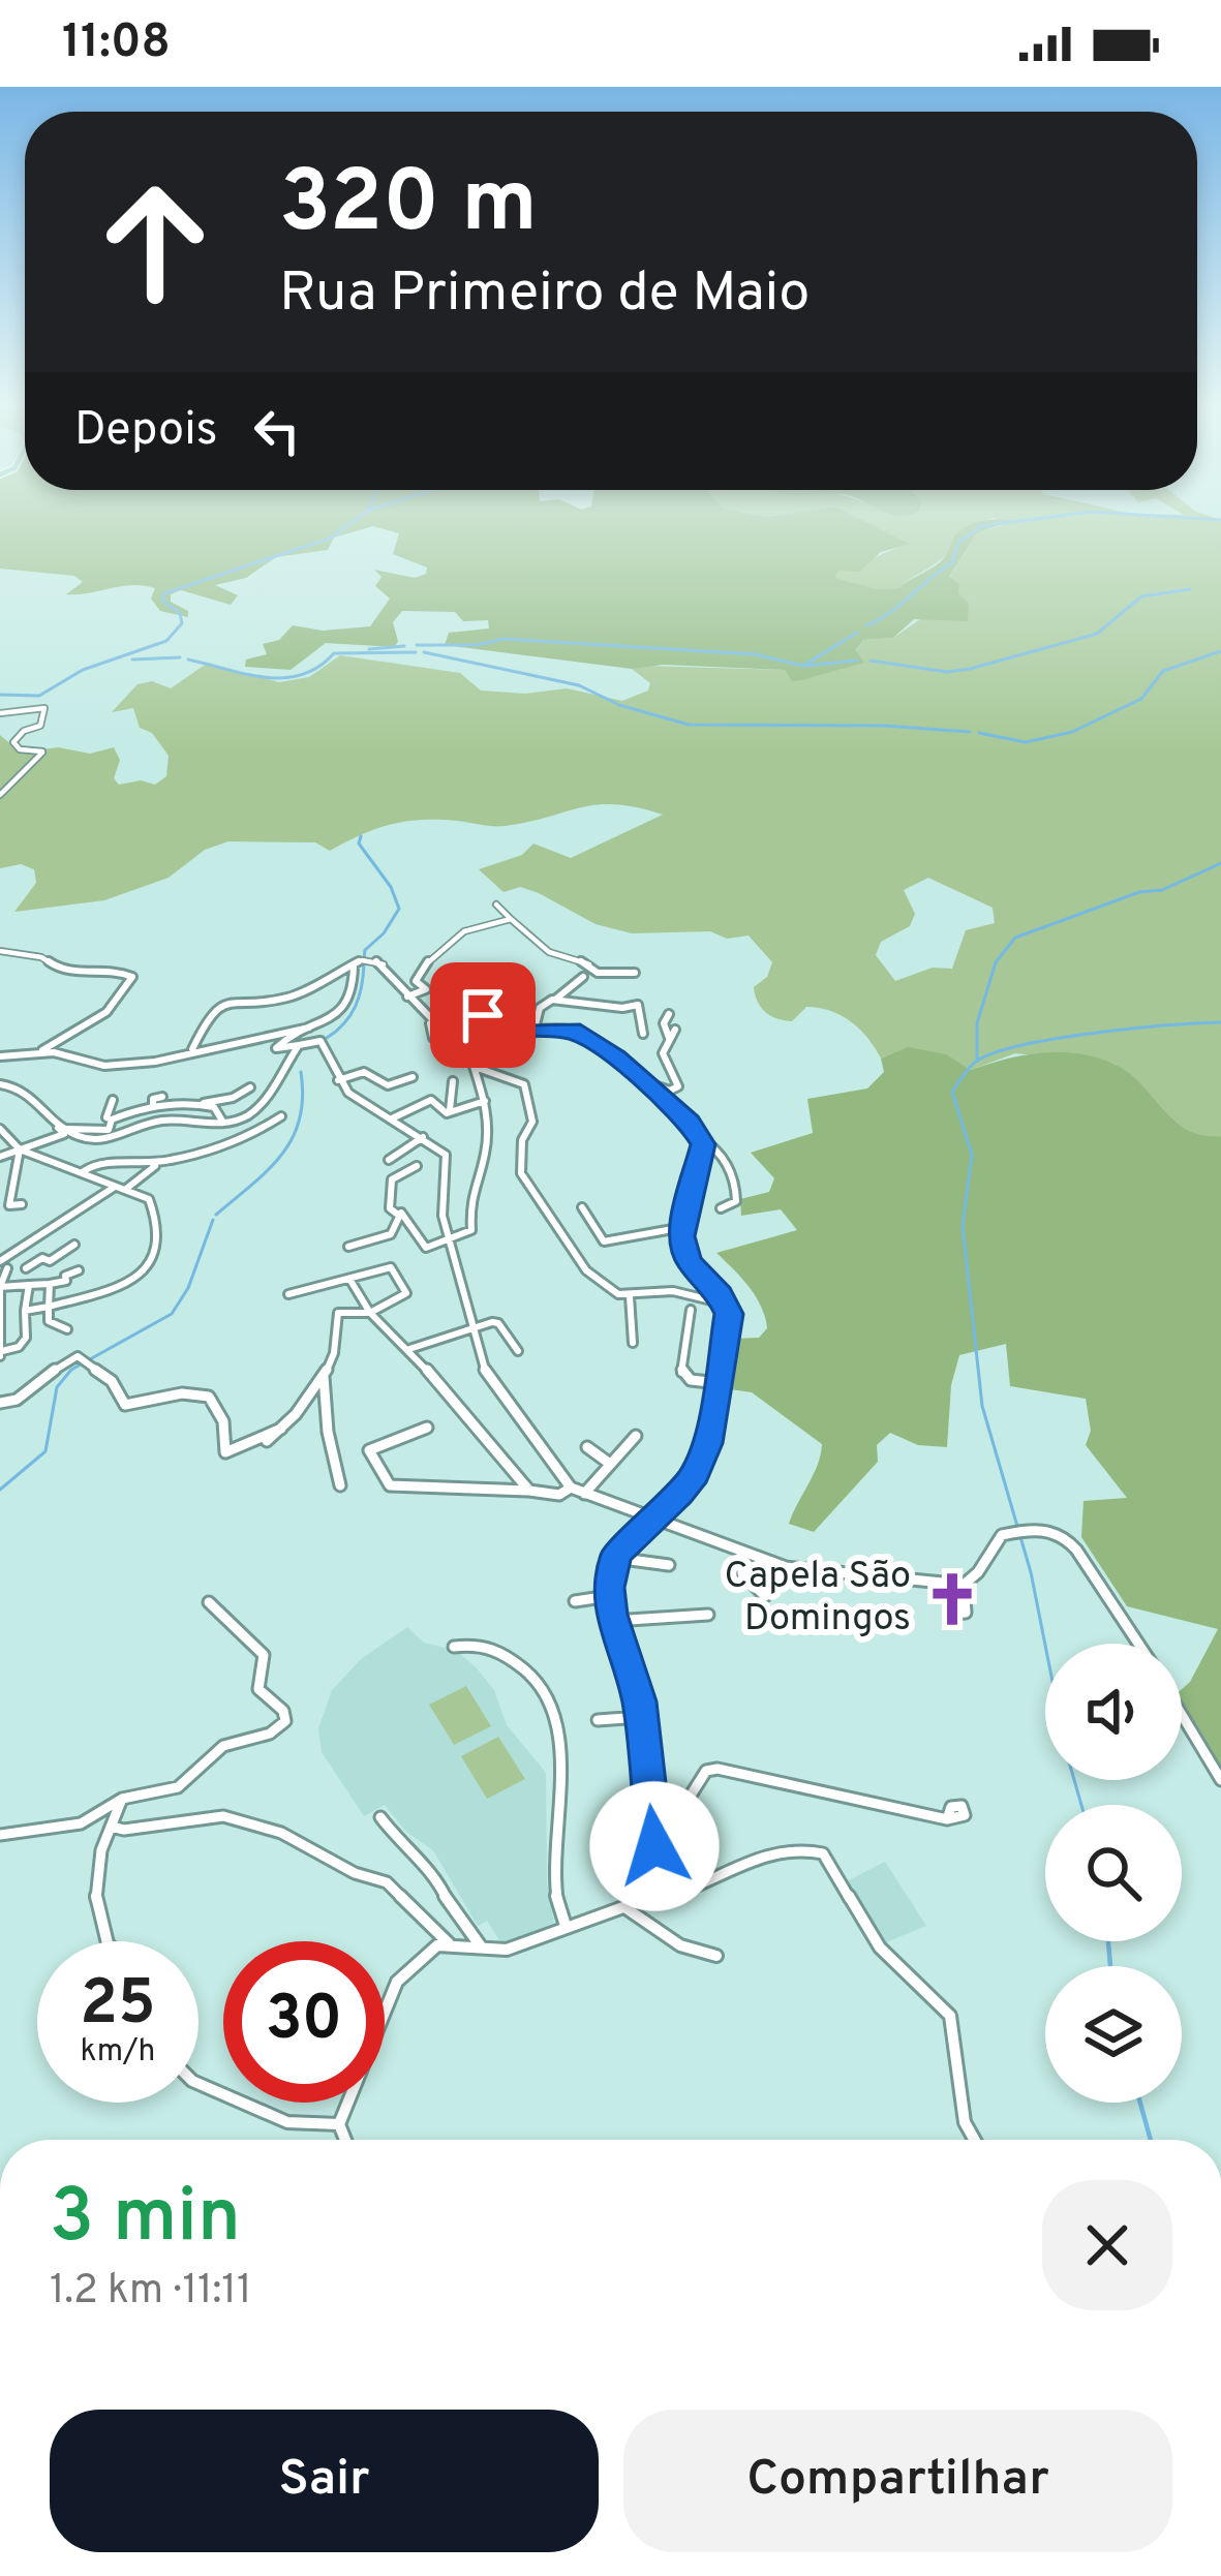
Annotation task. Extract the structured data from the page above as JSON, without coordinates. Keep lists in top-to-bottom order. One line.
{"places":{"church":["Capela São Domingos"]},"page":{"status":"11:08","turn":["320 m","Rua Primeiro de Maio"],"then":"Depois","speed":"25 km/h","limit":"30","heading":["3 min","1.2 km · 11:11"],"buttons":["Sair","Compartilhar"]}}
